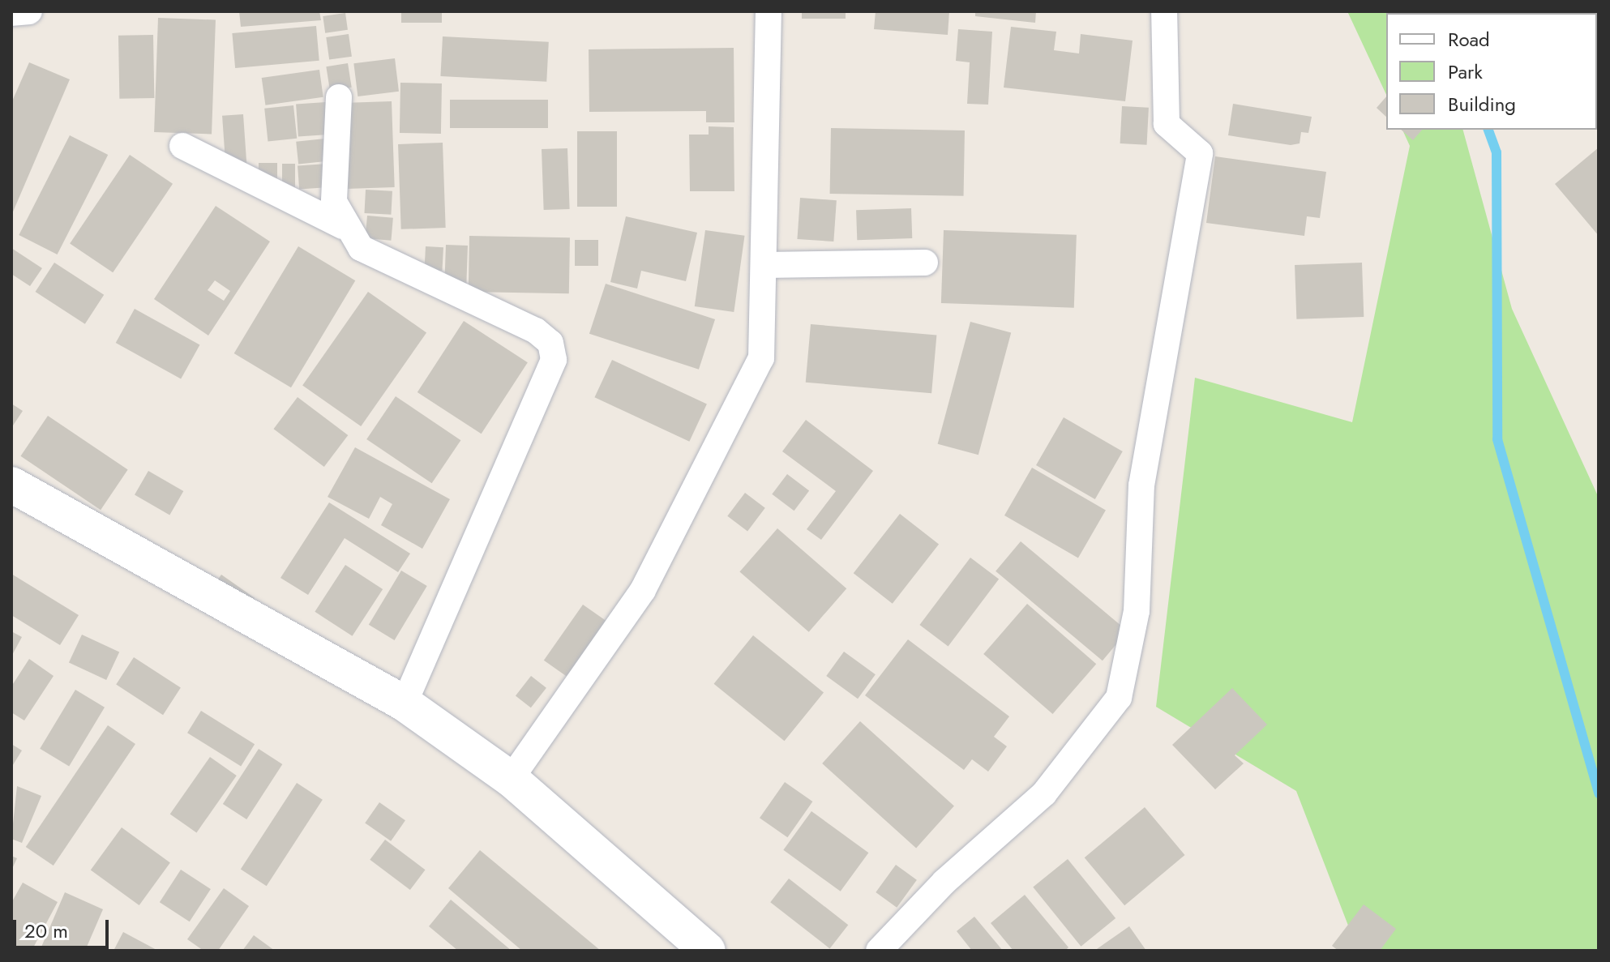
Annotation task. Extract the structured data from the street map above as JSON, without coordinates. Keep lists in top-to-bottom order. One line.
{"legend":["Road","Park","Building"],"scale_bar":"20 m"}
